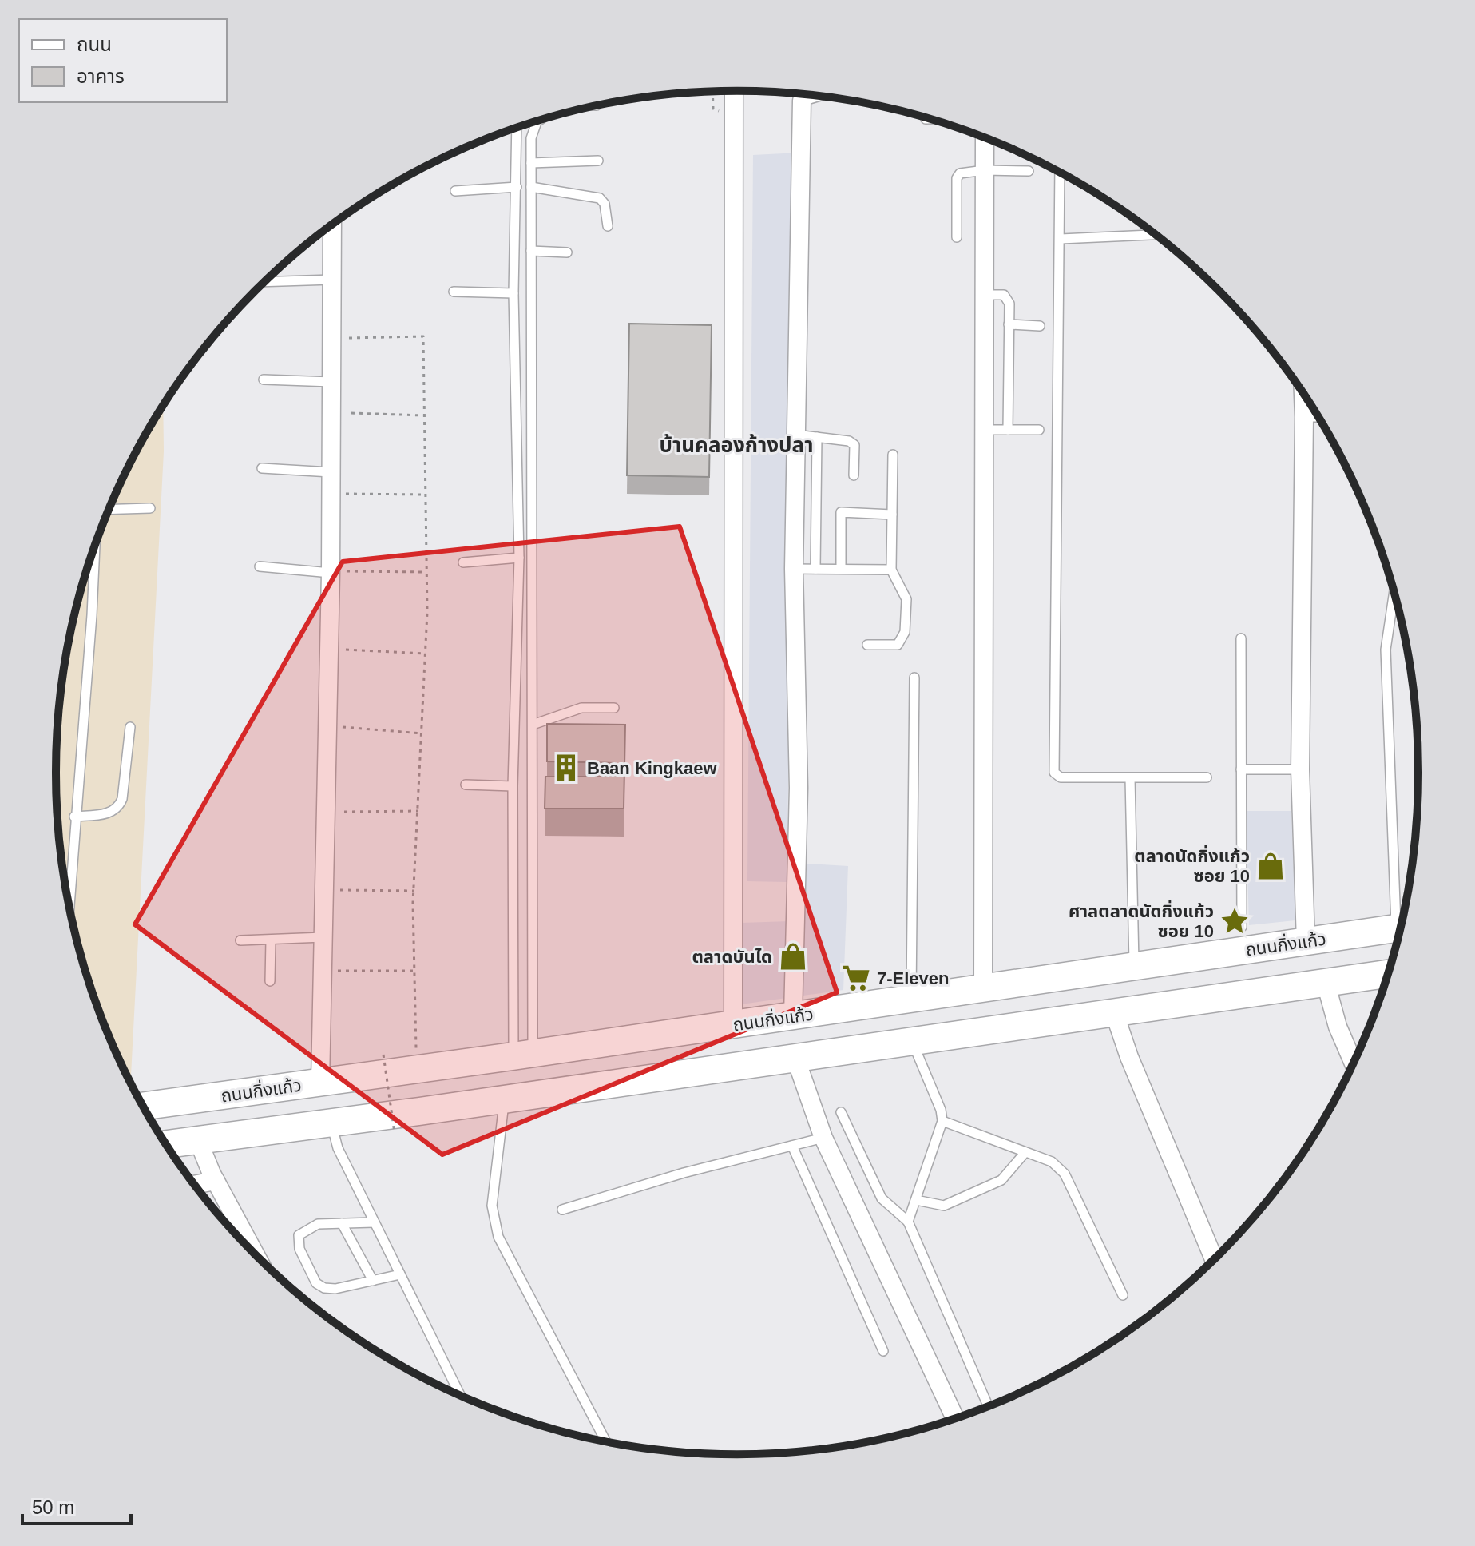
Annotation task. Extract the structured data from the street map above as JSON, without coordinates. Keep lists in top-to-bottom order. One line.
{"streets":{"main road":["ถนนกิ่งแก้ว"]},"districts":["บ้านคลองก้างปลา"],"places":{"building":["Baan Kingkaew"],"shop":["ตลาดนัดกิ่งแก้ว ซอย 10","ตลาดบันได"],"place":["ศาลตลาดนัดกิ่งแก้ว ซอย 10"],"supermarket":["7-Eleven"]},"legend":["ถนน","อาคาร"],"scale_bar":"50 m"}
